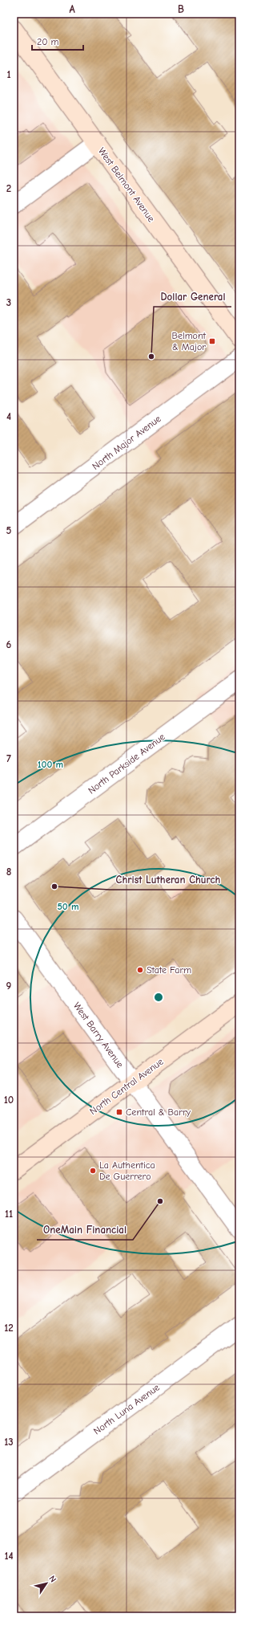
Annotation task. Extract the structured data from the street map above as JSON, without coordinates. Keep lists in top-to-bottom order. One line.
{"streets":{"main road":["West Belmont Avenue","North Central Avenue"],"street":["North Major Avenue","North Parkside Avenue","West Barry Avenue","North Luna Avenue"]},"crossings":[["West Barry Avenue","North Central Avenue"]],"places":{"transit":["Belmont & Major","Central & Barry"],"other":["Dollar General","Christ Lutheran Church","State Farm","La Authentica De Guerrero","OneMain Financial"]},"scale_bar":"20 m","north":"top right","grid":{"columns":["A","B"],"rows":["1","2","3","4","5","6","7","8","9","10","11","12","13","14"]},"rings":["100 m","50 m"]}
